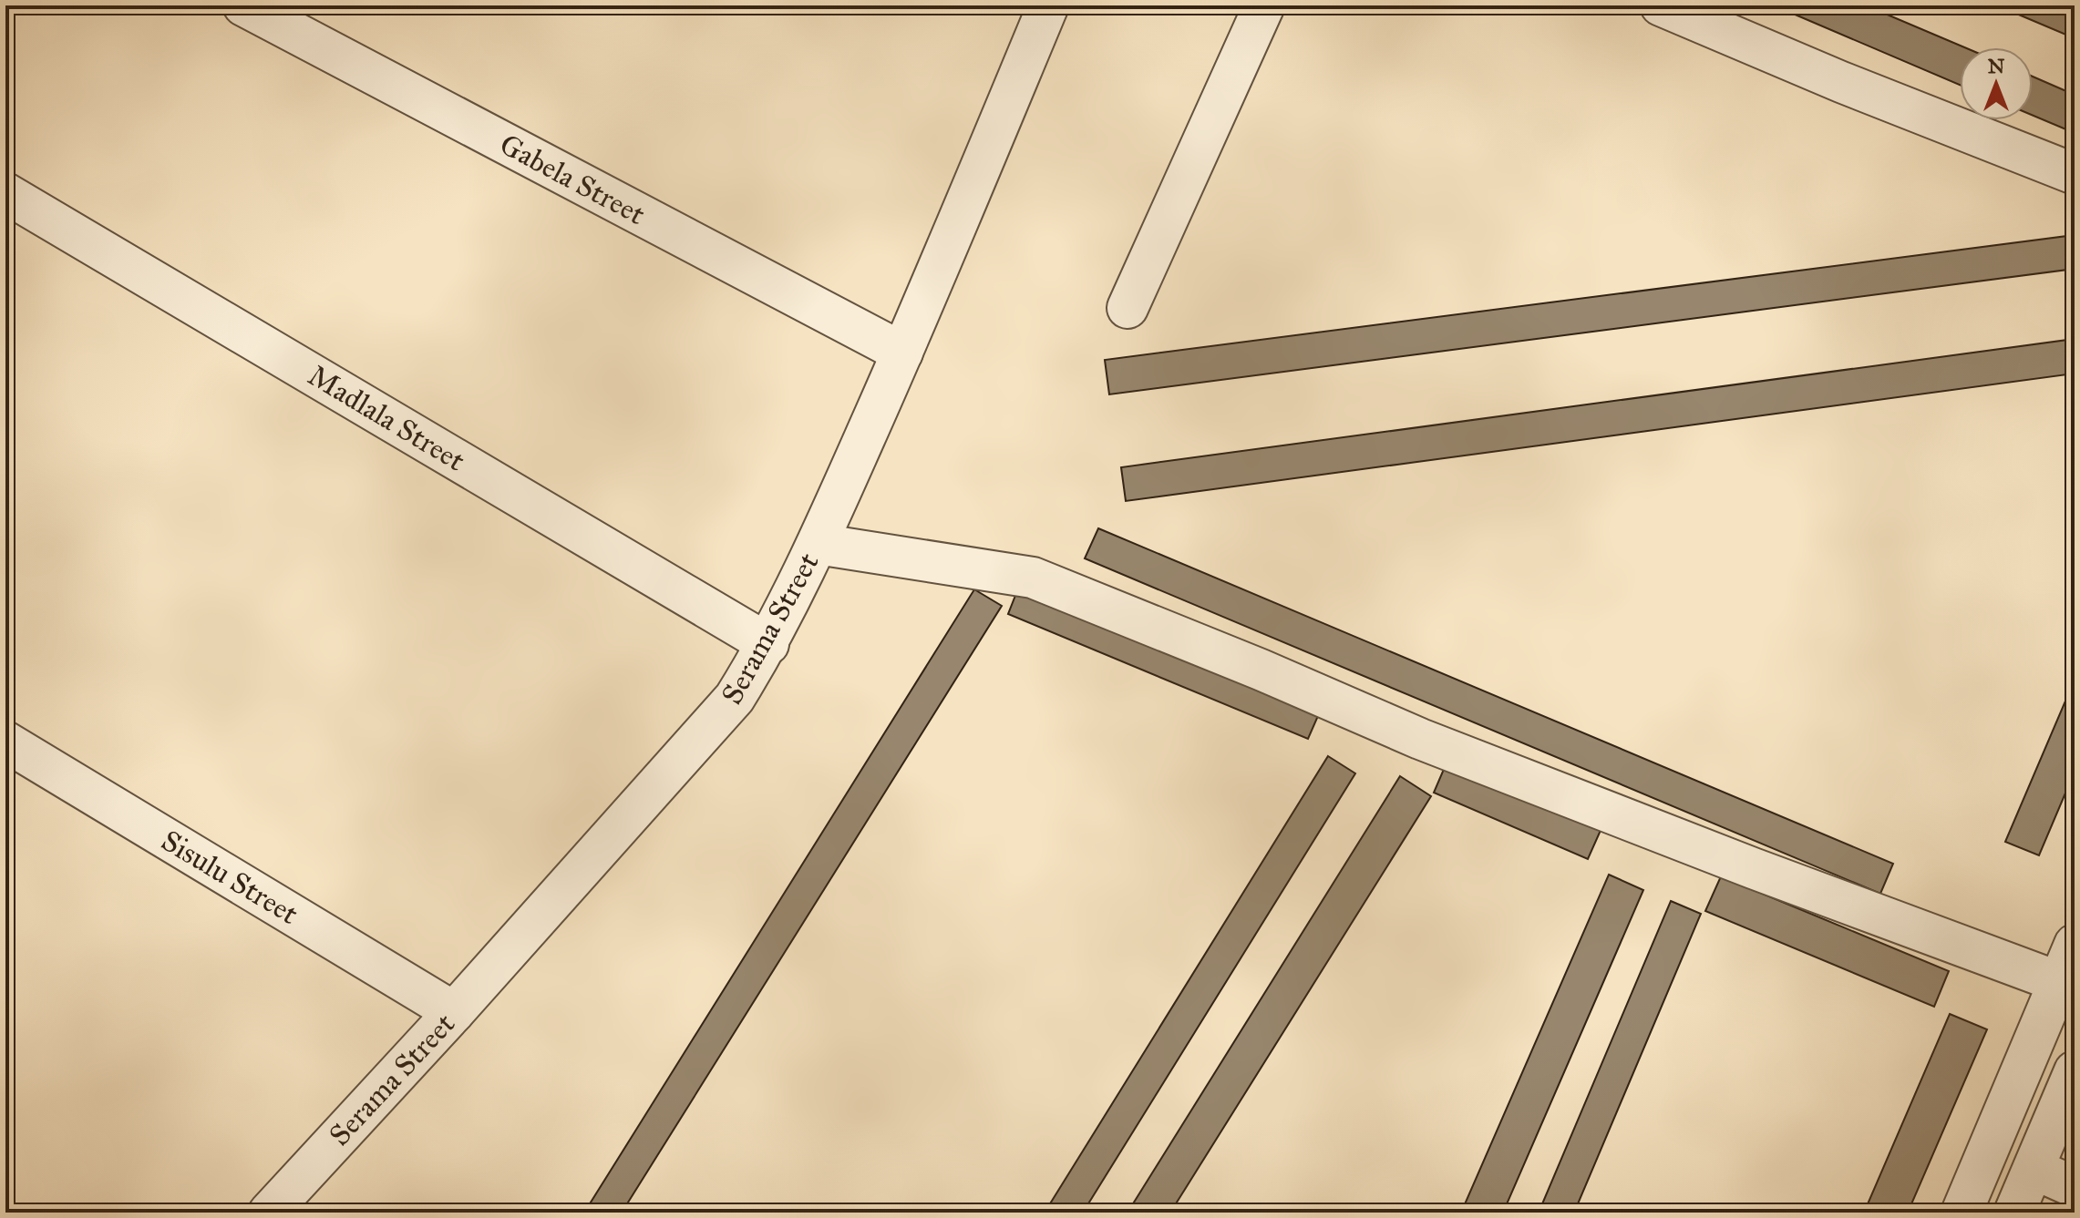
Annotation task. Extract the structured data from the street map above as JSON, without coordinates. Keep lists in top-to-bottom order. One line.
{"streets":{"street":["Gabela Street","Madlala Street","Serama Street","Sisulu Street"]},"crossings":[["Gabela Street","Serama Street"],["Madlala Street","Serama Street"],["Serama Street","Sisulu Street"]],"north":"top"}
